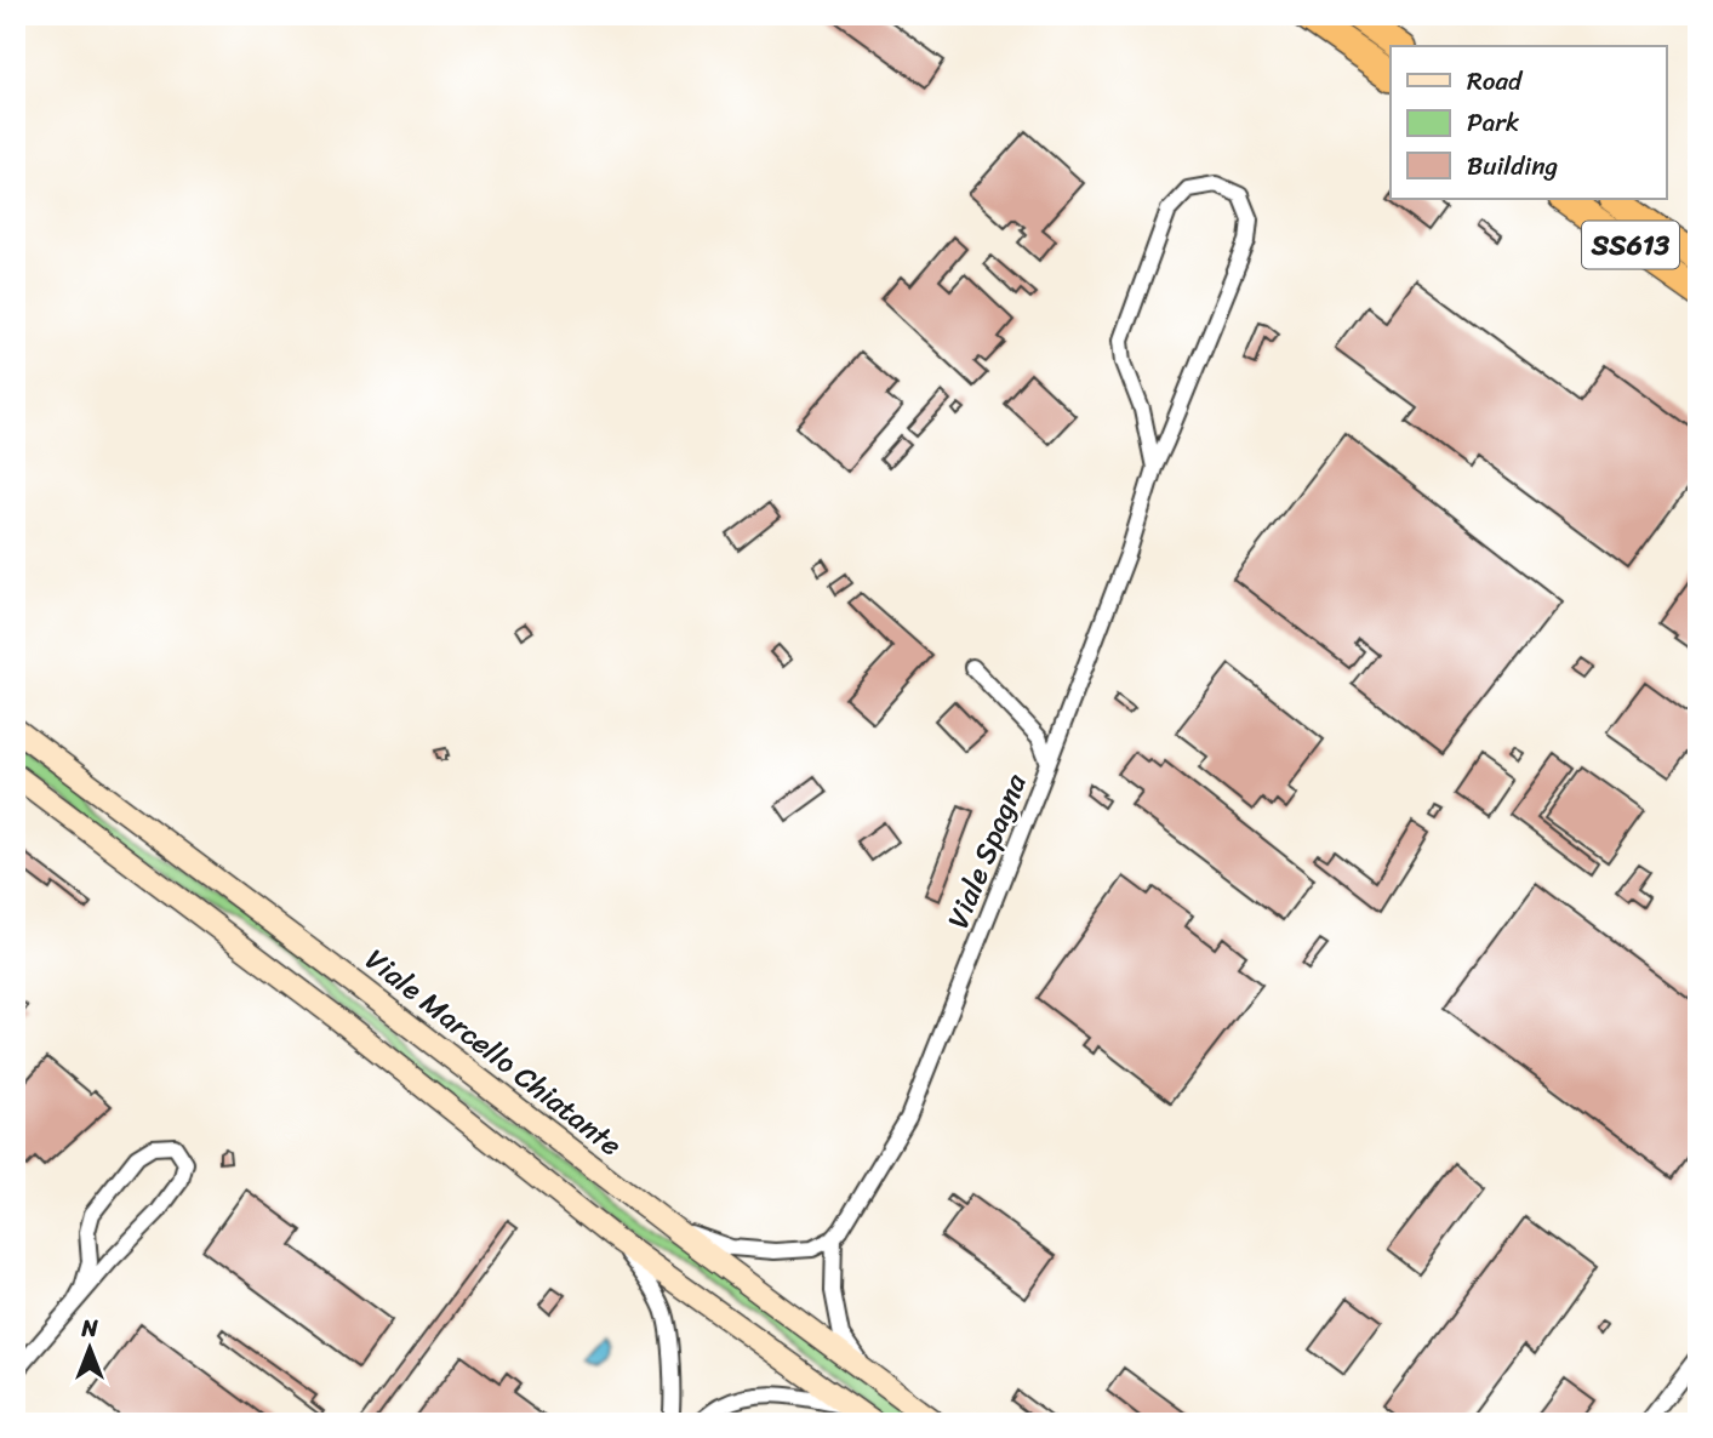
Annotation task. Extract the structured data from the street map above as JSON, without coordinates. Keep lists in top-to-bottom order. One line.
{"streets":{"highway":["SS613"],"street":["Viale Spagna","Viale Marcello Chiatante"]},"legend":["Road","Park","Building"],"north":"top"}
